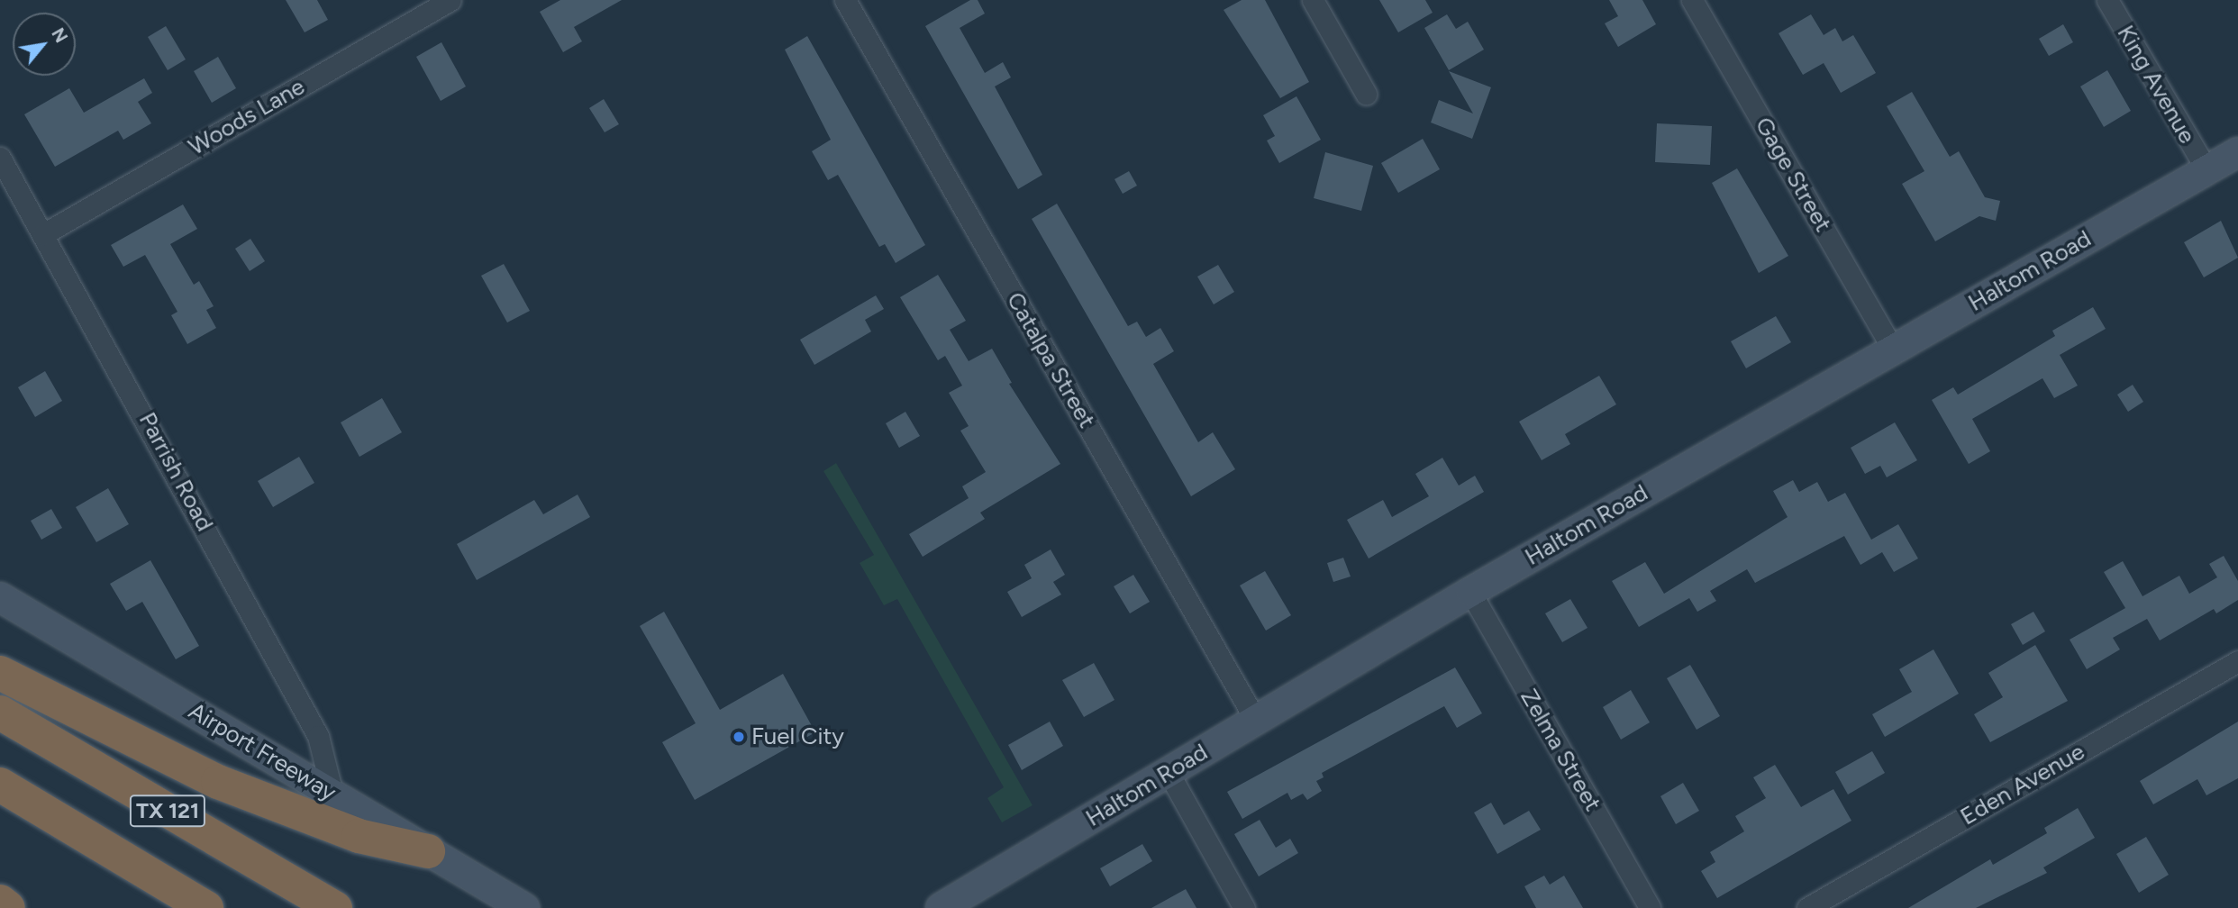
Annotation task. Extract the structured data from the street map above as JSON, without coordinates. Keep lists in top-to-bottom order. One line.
{"streets":{"highway":["TX 121"],"main road":["Haltom Road","Airport Freeway"],"street":["King Avenue","Woods Lane","Gage Street","Catalpa Street","Parrish Road","Zelma Street","Eden Avenue"]},"crossings":[["King Avenue","Haltom Road"],["Woods Lane","Parrish Road"],["Gage Street","Haltom Road"],["Haltom Road","Catalpa Street"],["Haltom Road","Zelma Street"],["Parrish Road","Airport Freeway"]],"places":["Fuel City"],"north":"top right"}
